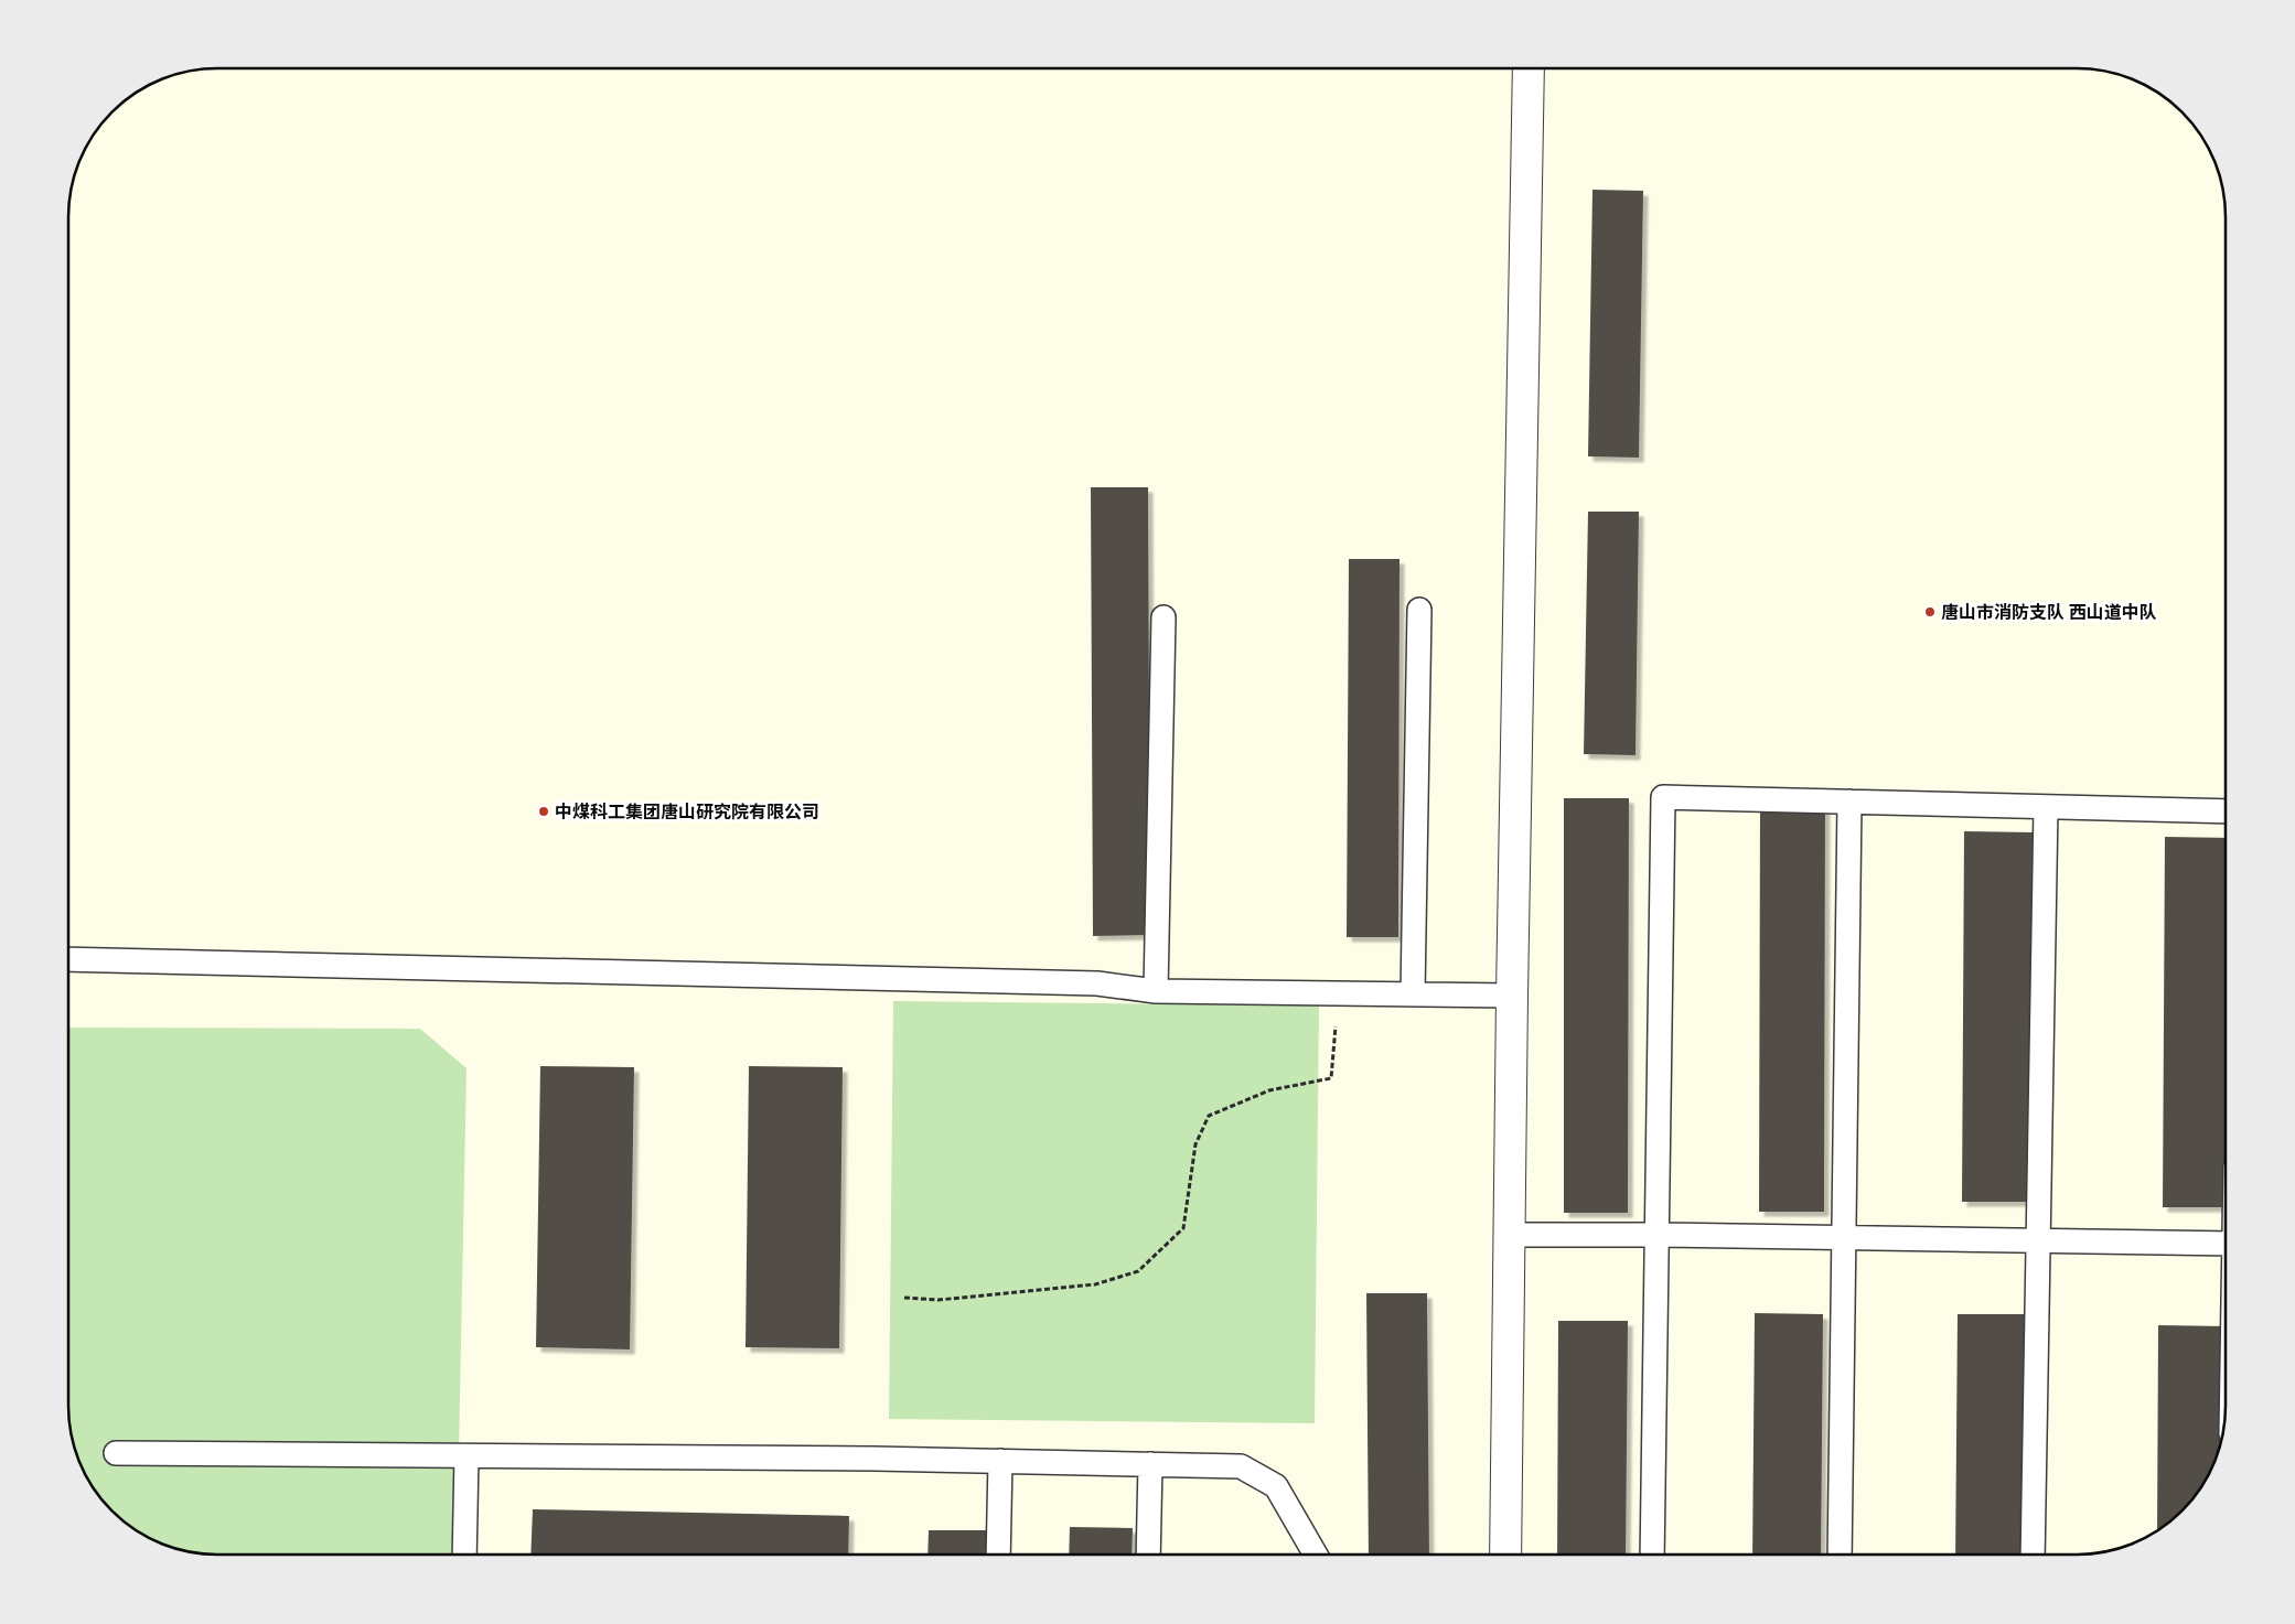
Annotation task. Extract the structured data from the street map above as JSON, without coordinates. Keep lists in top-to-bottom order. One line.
{"places":["唐山市消防支队 西山道中队","中煤科工集团唐山研究院有限公司"]}
